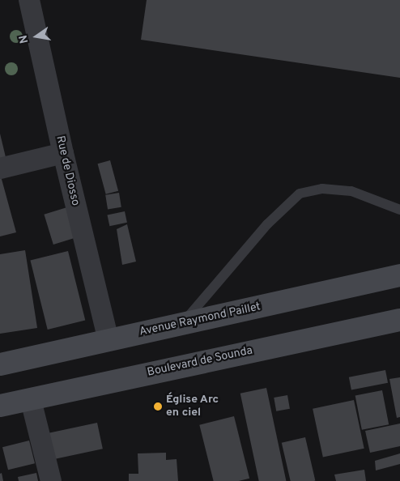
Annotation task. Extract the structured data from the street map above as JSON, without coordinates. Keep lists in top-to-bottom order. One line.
{"streets":{"main road":["Avenue Raymond Paillet","Boulevard de Sounda"],"street":["Rue de Diosso"]},"crossings":[["Rue de Diosso","Avenue Raymond Paillet"]],"places":["Église Arc en ciel"],"north":"left"}
